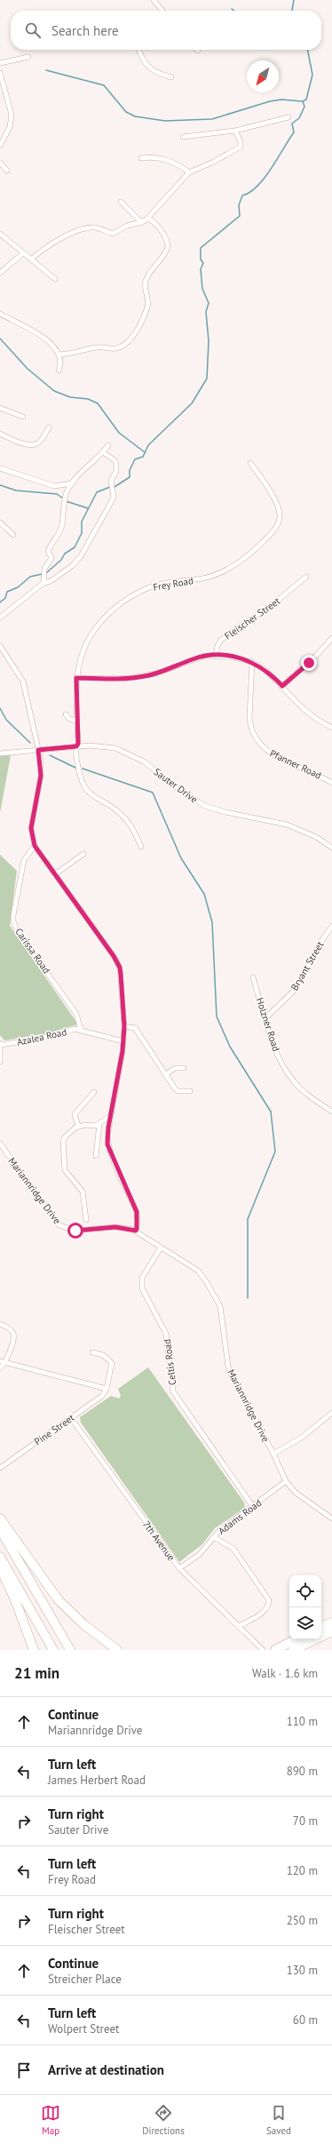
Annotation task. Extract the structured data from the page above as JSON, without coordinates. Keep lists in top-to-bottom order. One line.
{"streets":{"street":["Frey Road","Fleischer Street","Pfanner Road","Sauter Drive","Carissa Road","Bryant Street","Holzner Road","Azalea Road","Mariannridge Drive","Celtis Road","Pine Street","Adams Road","7th Avenue"]},"crossings":[["Frey Road","Sauter Drive"],["Carissa Road","Azalea Road"],["Bryant Street","Holzner Road"],["Mariannridge Drive","Celtis Road"],["Mariannridge Drive","Adams Road"],["Celtis Road","Adams Road"],["Pine Street","7th Avenue"],["Adams Road","7th Avenue"]],"north":"bottom left","page":{"search":"Search here","heading":["21 min","Walk · 1.6 km"],"list":[["Continue","Mariannridge Drive","110 m"],["Turn left","James Herbert Road","890 m"],["Turn right","Sauter Drive","70 m"],["Turn left","Frey Road","120 m"],["Turn right","Fleischer Street","250 m"],["Continue","Streicher Place","130 m"],["Turn left","Wolpert Street","60 m"],"Arrive at destination"],"nav":["Map","Directions","Saved"]}}
